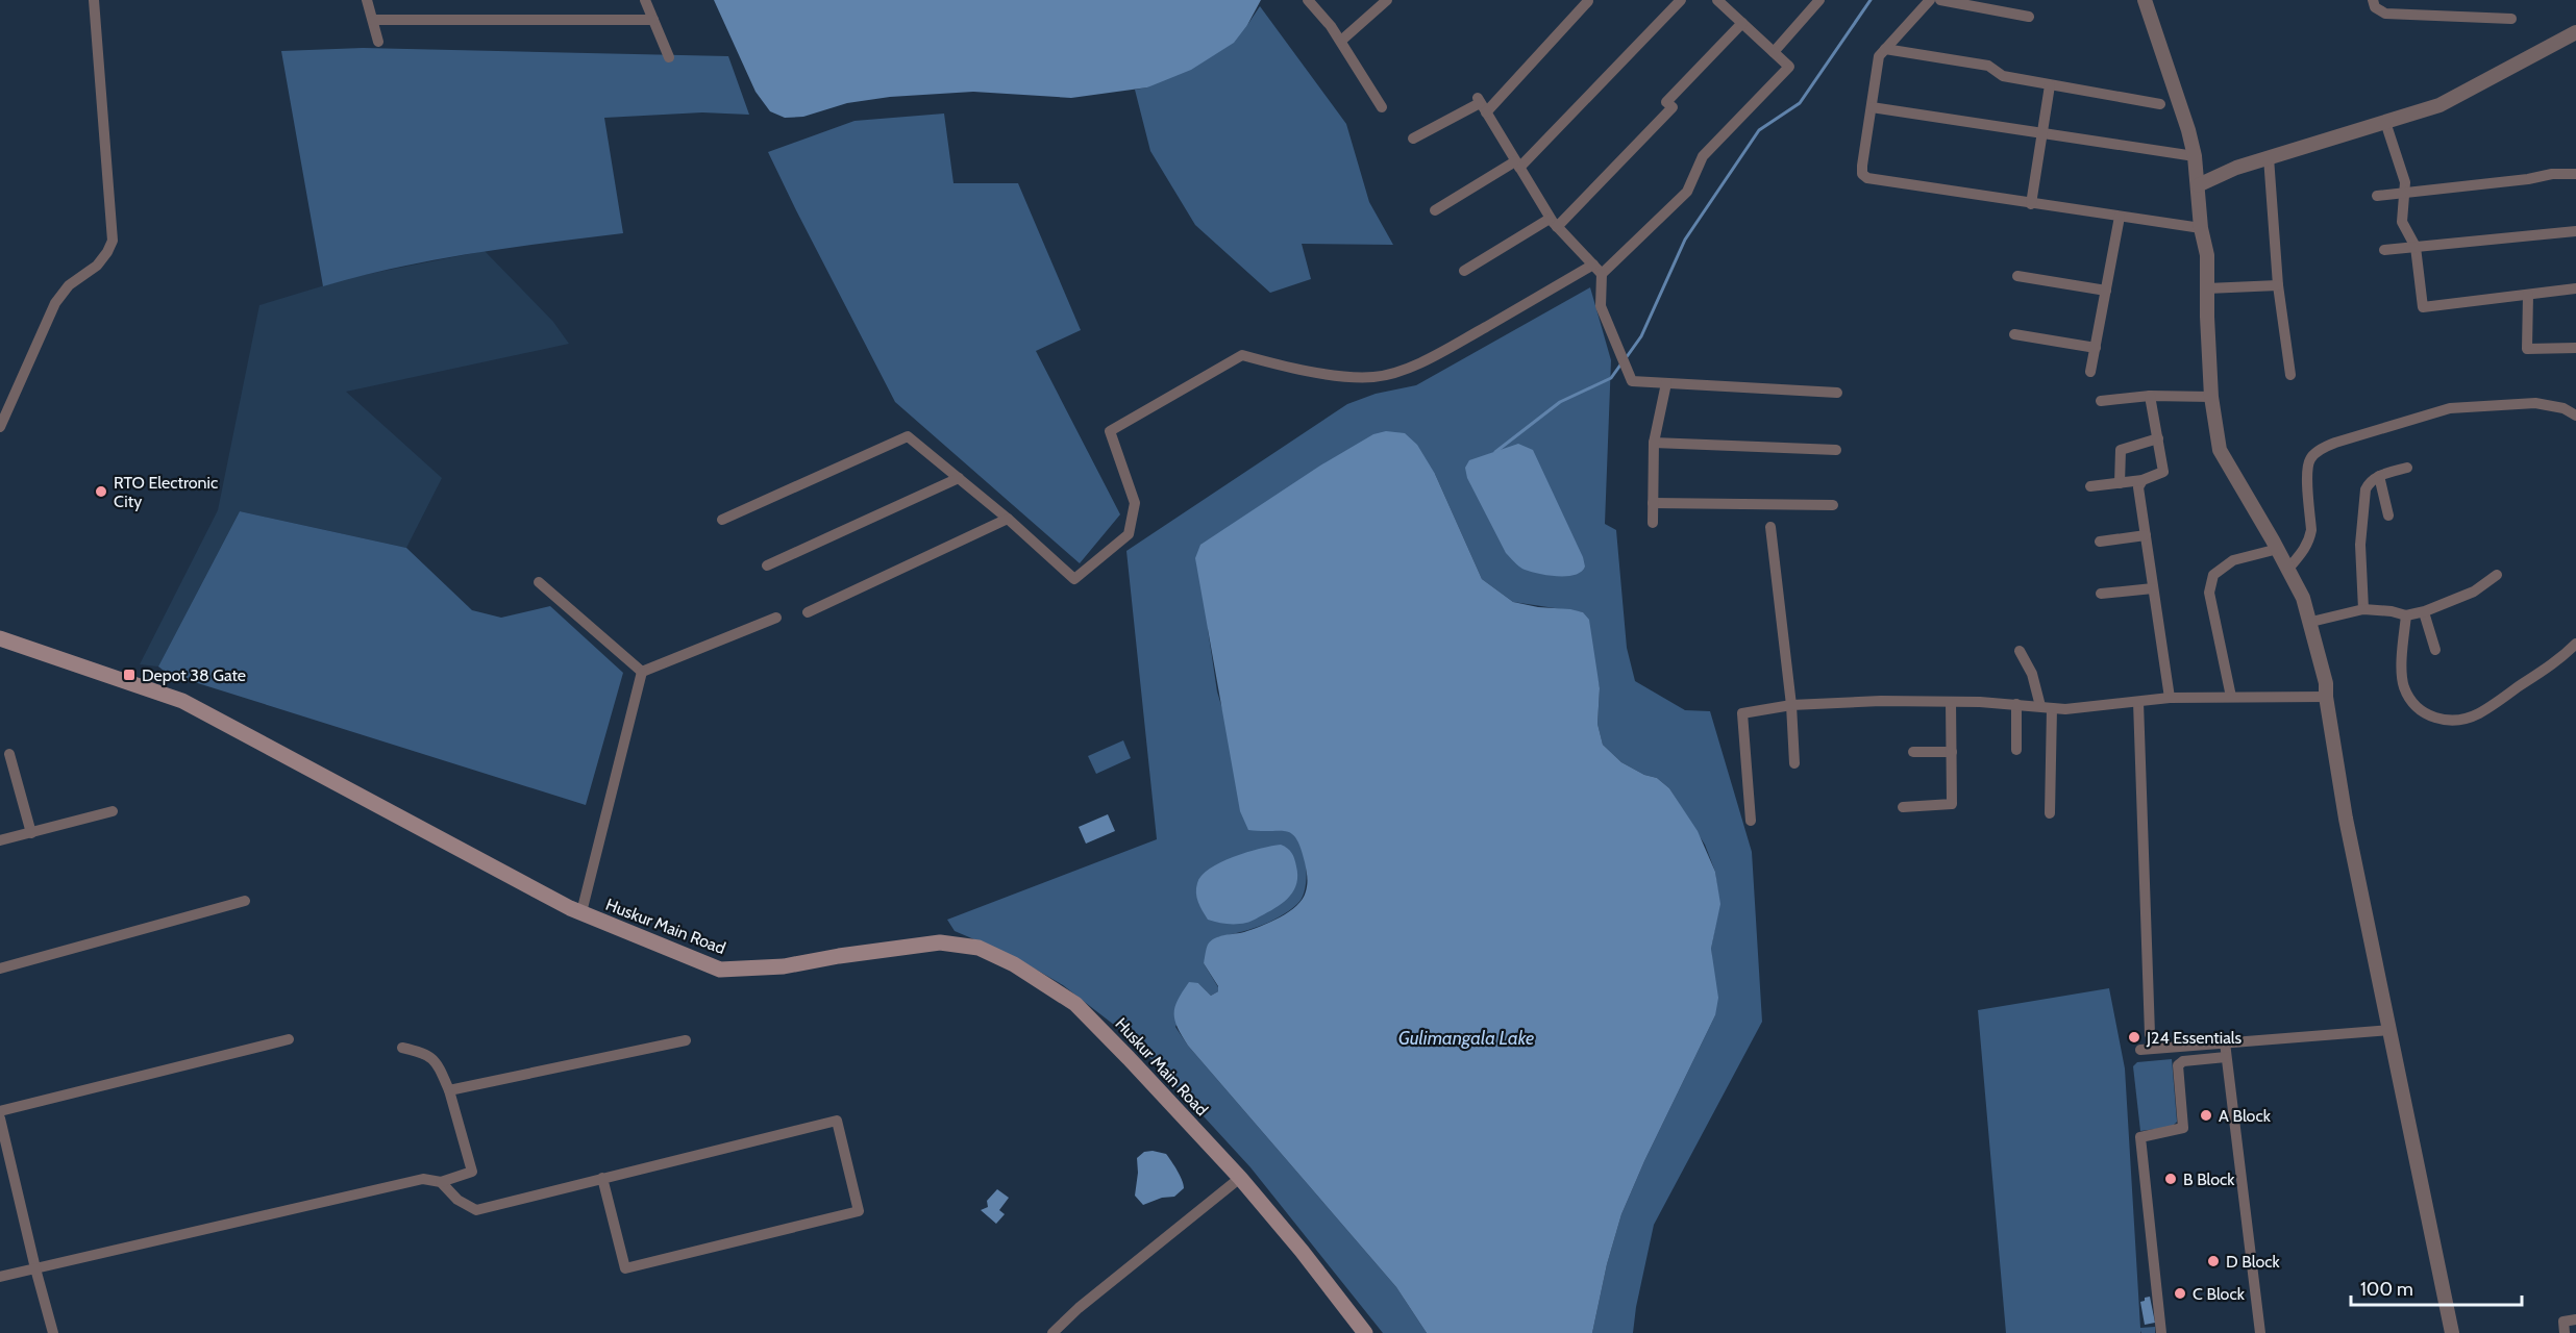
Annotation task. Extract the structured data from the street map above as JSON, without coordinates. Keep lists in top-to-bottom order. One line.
{"streets":{"main road":["Huskur Main Road"]},"water":["Gulimangala Lake"],"places":{"other":["RTO Electronic City","J24 Essentials","A Block","B Block","D Block","C Block"],"transit":["Depot 38 Gate"]},"scale_bar":"100 m"}
